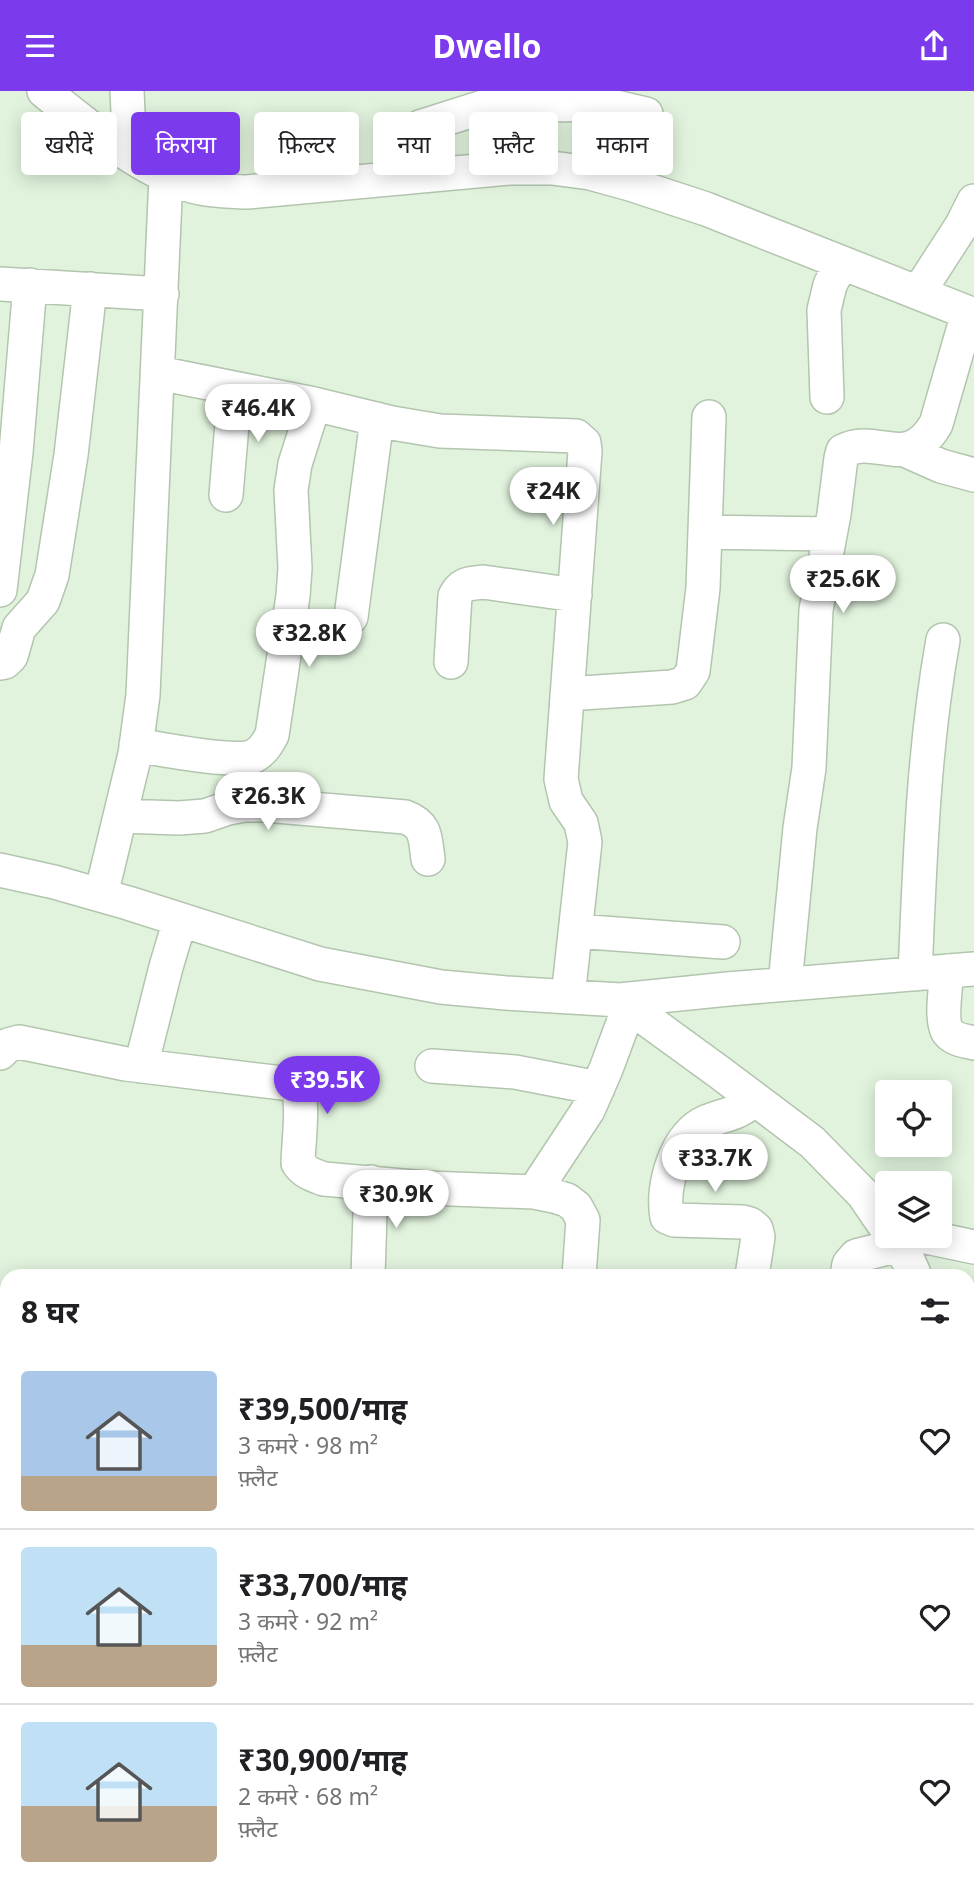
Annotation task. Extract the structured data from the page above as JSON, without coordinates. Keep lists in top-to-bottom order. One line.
{"page":{"header":"Dwello","chip":["खरीदें","किराया","फ़िल्टर","नया","फ़्लैट","मकान"],"price":["₹46.4K","₹24K","₹25.6K","₹32.8K","₹26.3K","₹39.5K","₹33.7K","₹30.9K"],"heading":"8 घर","list":[{"name":"₹39,500/माह","note":"3 कमरे · 98 m² · फ़्लैट"},{"name":"₹33,700/माह","note":"3 कमरे · 92 m² · फ़्लैट"},{"name":"₹30,900/माह","note":"2 कमरे · 68 m² · फ़्लैट"}]}}
